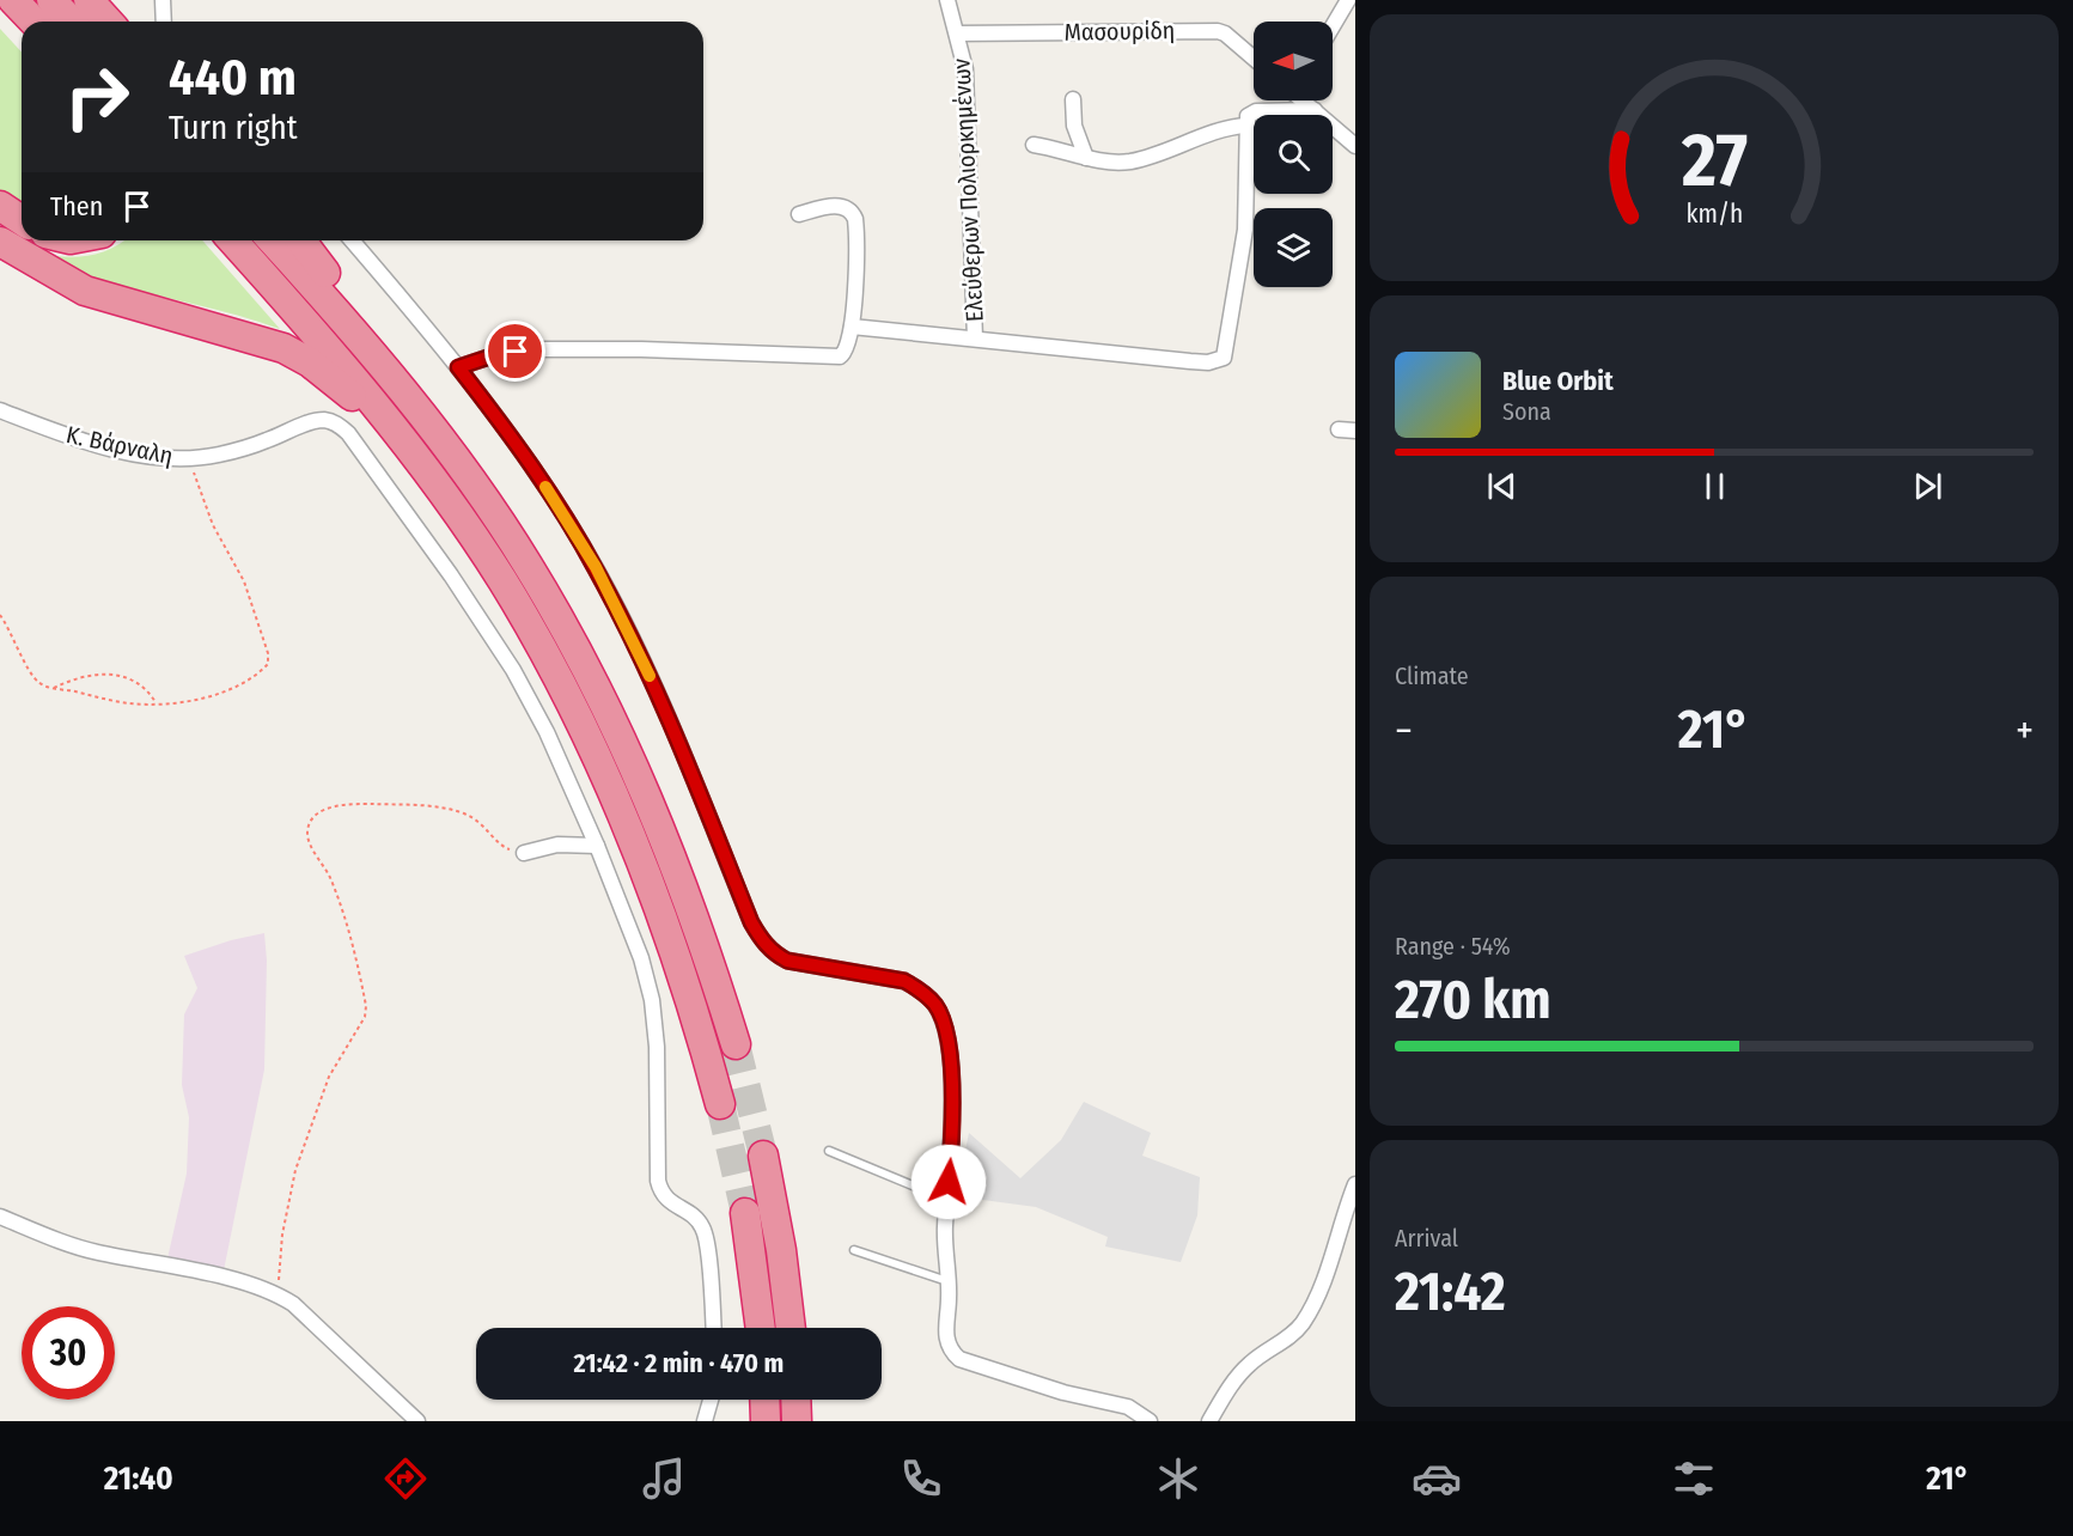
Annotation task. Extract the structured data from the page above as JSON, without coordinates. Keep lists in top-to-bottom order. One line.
{"streets":{"street":["Μασουρίδη","Ελεύθερων Πολιορκημένων","Κ. Βάρναλη"]},"crossings":[["Μασουρίδη","Ελεύθερων Πολιορκημένων"]],"north":"left","page":{"turn":["440 m","Turn right"],"then":"Then","song":["Blue Orbit","Sona"],"tile":["Climate",["Range · 54%","270 km"],["Arrival","21:42"]],"heat":["−","21°","+"],"limit":"30","trip":"21:42 · 2 min · 470 m","tabs":["21:40","21°"],"gauge":["27","km/h"]}}
